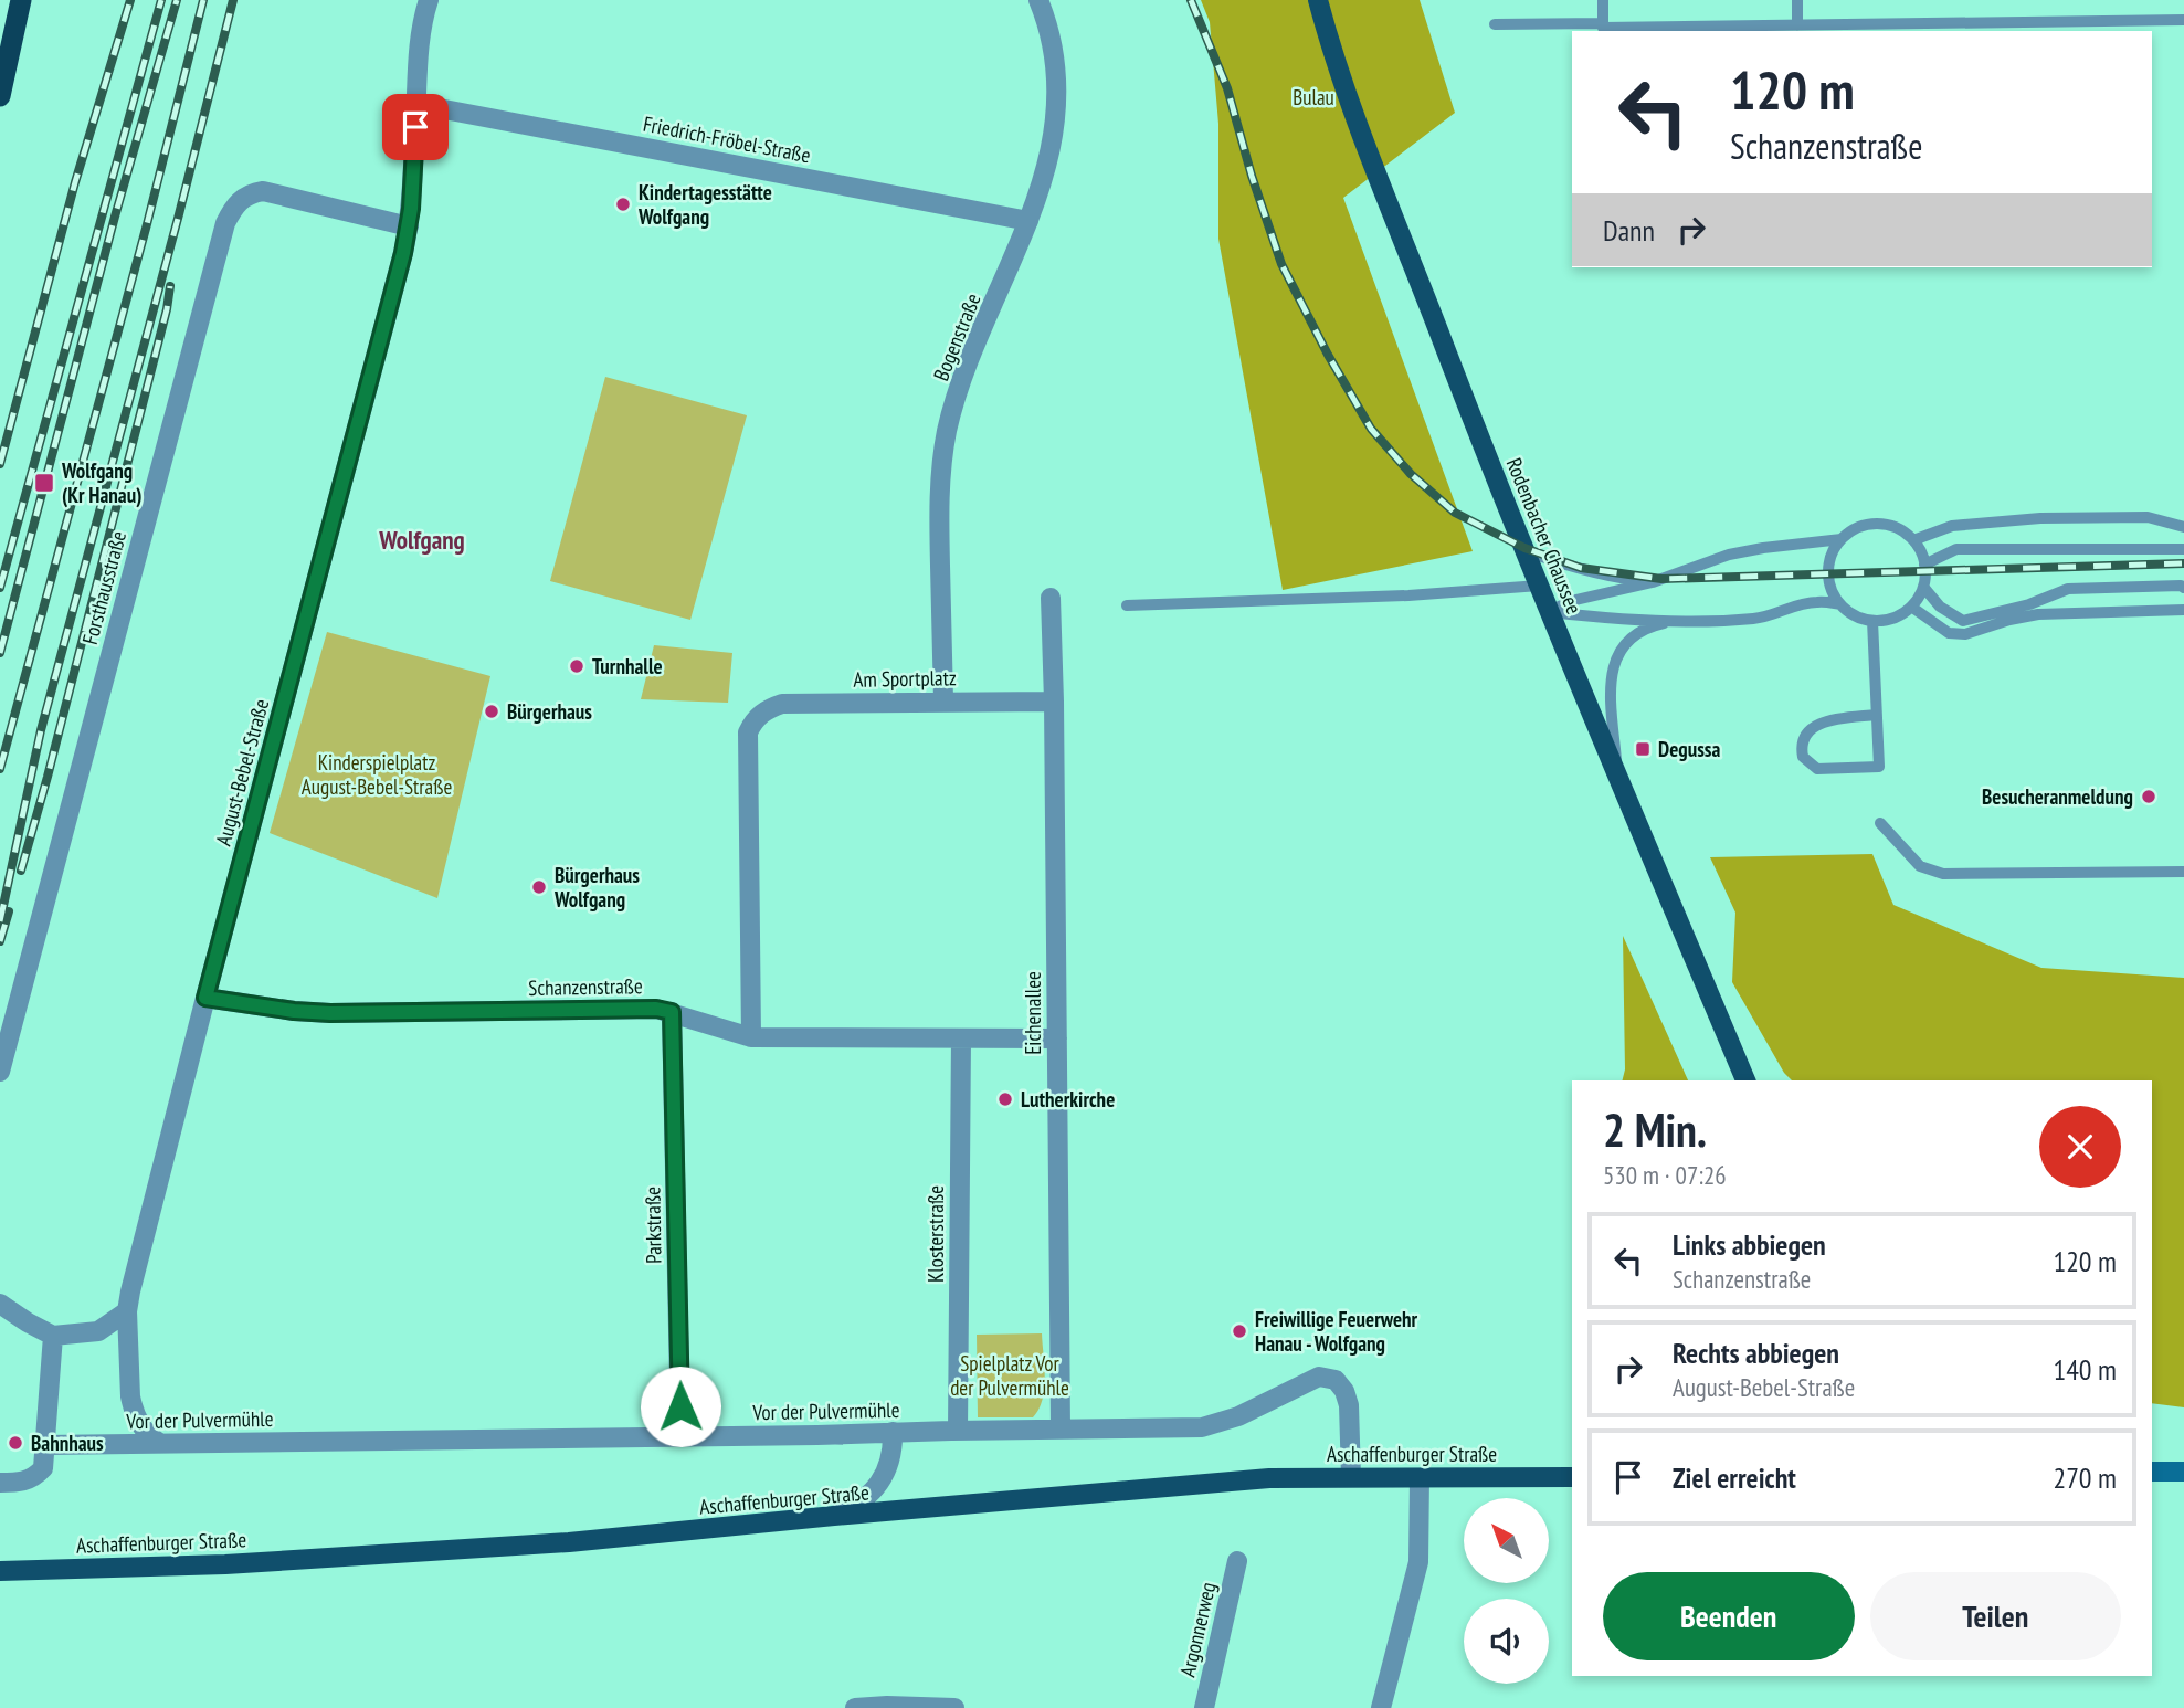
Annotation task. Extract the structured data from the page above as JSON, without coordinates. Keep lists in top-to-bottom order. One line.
{"streets":{"main road":["Rodenbacher Chaussee","Aschaffenburger Straße"],"street":["Friedrich-Fröbel-Straße","Bogenstraße","Forsthausstraße","Am Sportplatz","August-Bebel-Straße","Schanzenstraße","Eichenallee","Parkstraße","Klosterstraße","Vor der Pulvermühle","Argonnerweg"]},"crossings":[["Friedrich-Fröbel-Straße","Bogenstraße"],["Friedrich-Fröbel-Straße","August-Bebel-Straße"],["Bogenstraße","Am Sportplatz"],["Forsthausstraße","August-Bebel-Straße"],["Am Sportplatz","Schanzenstraße"],["Am Sportplatz","Eichenallee"],["August-Bebel-Straße","Schanzenstraße"],["August-Bebel-Straße","Vor der Pulvermühle"],["Schanzenstraße","Eichenallee"],["Schanzenstraße","Parkstraße"],["Schanzenstraße","Klosterstraße"],["Eichenallee","Vor der Pulvermühle"],["Parkstraße","Vor der Pulvermühle"],["Klosterstraße","Vor der Pulvermühle"],["Vor der Pulvermühle","Aschaffenburger Straße"]],"districts":["Wolfgang"],"parks":["Bulau","Kinderspielplatz August-Bebel-Straße","Spielplatz Vor der Pulvermühle"],"places":{"other":["Kindertagesstätte Wolfgang","Turnhalle","Bürgerhaus","Besucheranmeldung","Bürgerhaus Wolfgang","Lutherkirche","Freiwillige Feuerwehr Hanau - Wolfgang","Bahnhaus"],"transit":["Wolfgang (Kr Hanau)","Degussa"]},"north":"top left","page":{"turn":["120 m","Schanzenstraße"],"then":"Dann","heading":["2 Min.","530 m · 07:26"],"list":[{"name":"Links abbiegen","note":"Schanzenstraße","value":"120 m"},{"name":"Rechts abbiegen","note":"August-Bebel-Straße","value":"140 m"},{"name":"Ziel erreicht","value":"270 m"}],"buttons":["Beenden","Teilen"]}}
